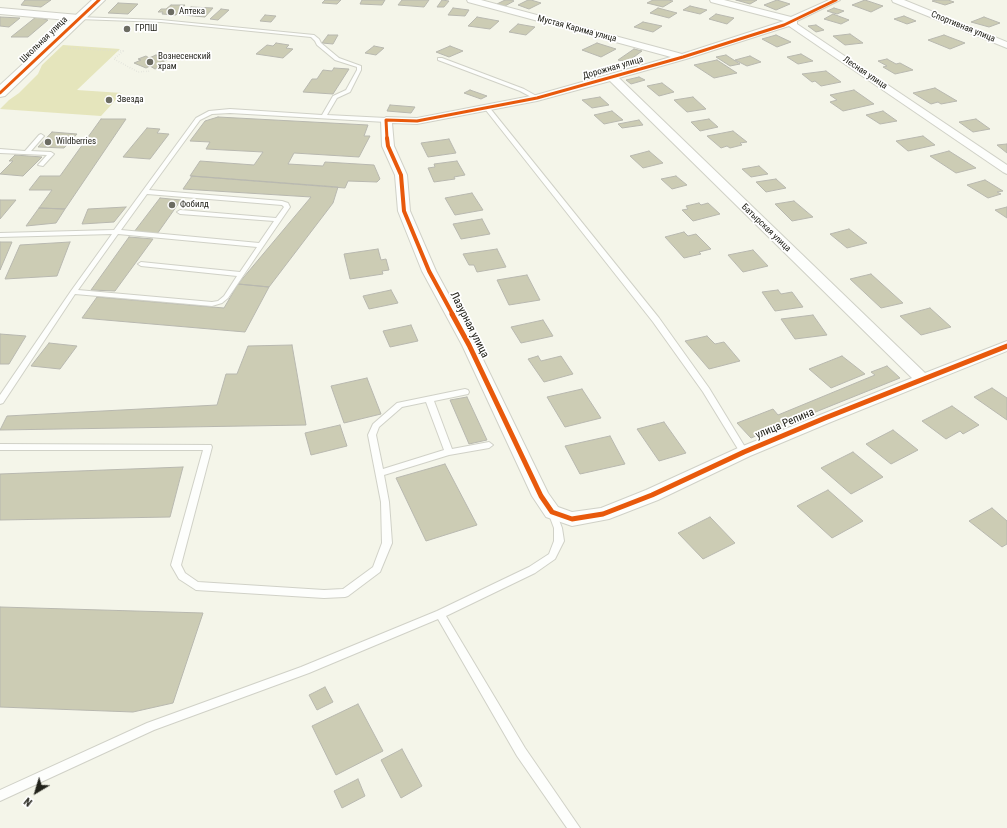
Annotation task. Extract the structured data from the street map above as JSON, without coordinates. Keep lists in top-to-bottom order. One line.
{"streets":{"street":["Спортивная улица","Мустая Карима улица","Школьная улица","Дорожная улица","Лесная улица","Батырская улица","Лазурная улица","улица Репина"]},"crossings":[["Мустая Карима улица","Дорожная улица"],["Дорожная улица","Лесная улица"],["Дорожная улица","Батырская улица"],["Дорожная улица","Лазурная улица"],["Батырская улица","улица Репина"],["Лазурная улица","улица Репина"]],"places":["Аптека","ГРПШ","Вознесенский храм","Звезда","Wildberries","Фобилд"],"north":"bottom left"}
